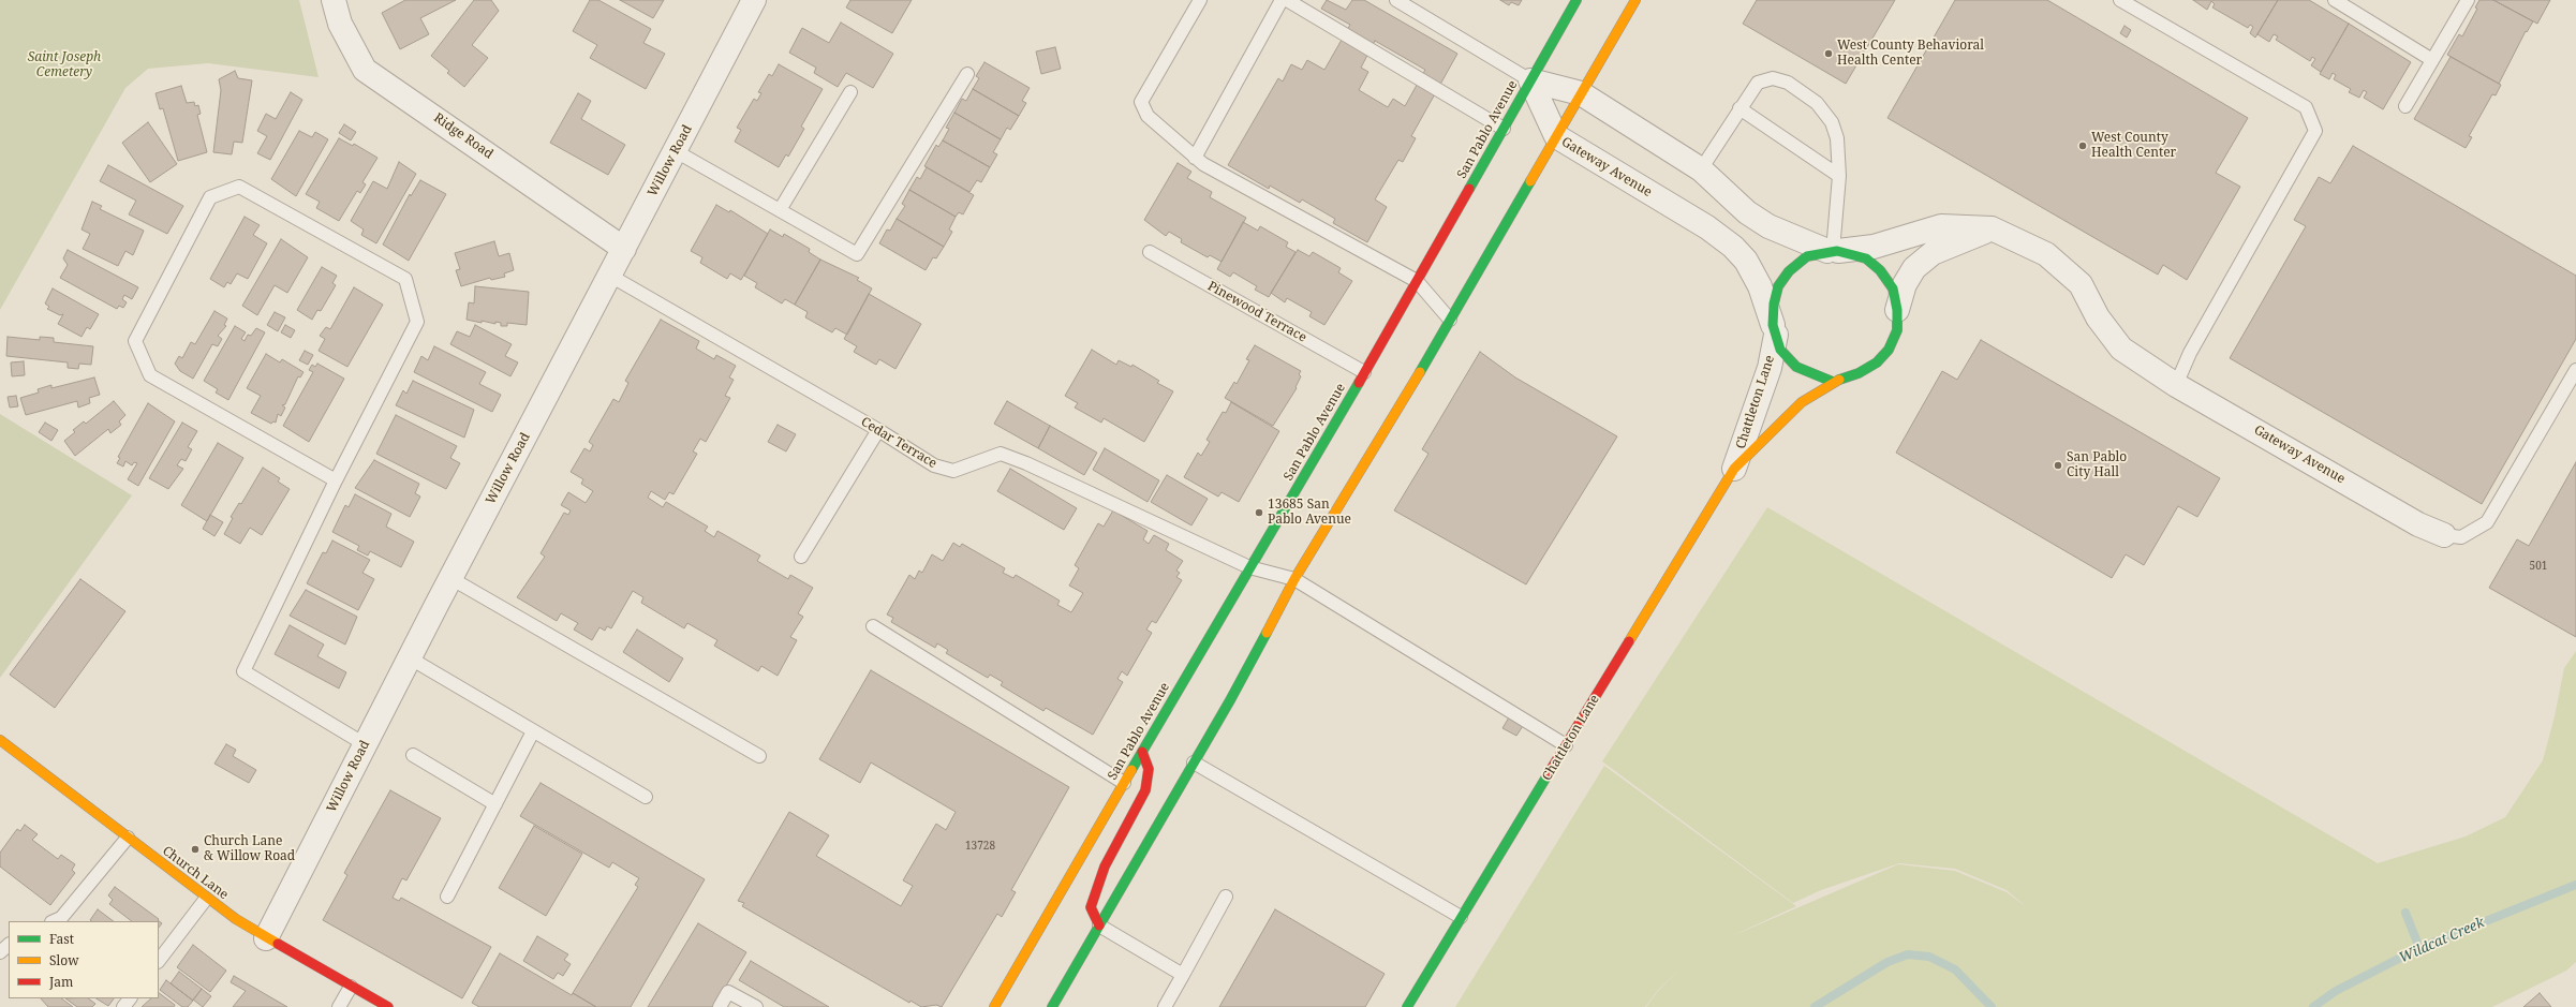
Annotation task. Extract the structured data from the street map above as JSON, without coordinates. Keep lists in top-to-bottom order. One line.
{"streets":{"main road":["San Pablo Avenue","Chattleton Lane","Church Lane"],"street":["Ridge Road","Willow Road","Gateway Avenue"],"lane":["Pinewood Terrace","Cedar Terrace"]},"crossings":[["San Pablo Avenue","Gateway Avenue"],["San Pablo Avenue","Pinewood Terrace"],["San Pablo Avenue","Cedar Terrace"],["Ridge Road","Willow Road"],["Willow Road","Cedar Terrace"],["Willow Road","Church Lane"],["Gateway Avenue","Chattleton Lane"],["Chattleton Lane","Cedar Terrace"]],"water":["Wildcat Creek"],"parks":["Saint Joseph Cemetery"],"places":["West County Behavioral Health Center","West County Health Center","San Pablo City Hall","13685 San Pablo Avenue","Church Lane & Willow Road"],"house_numbers":["501","13728"],"legend":["Fast","Slow","Jam"]}
